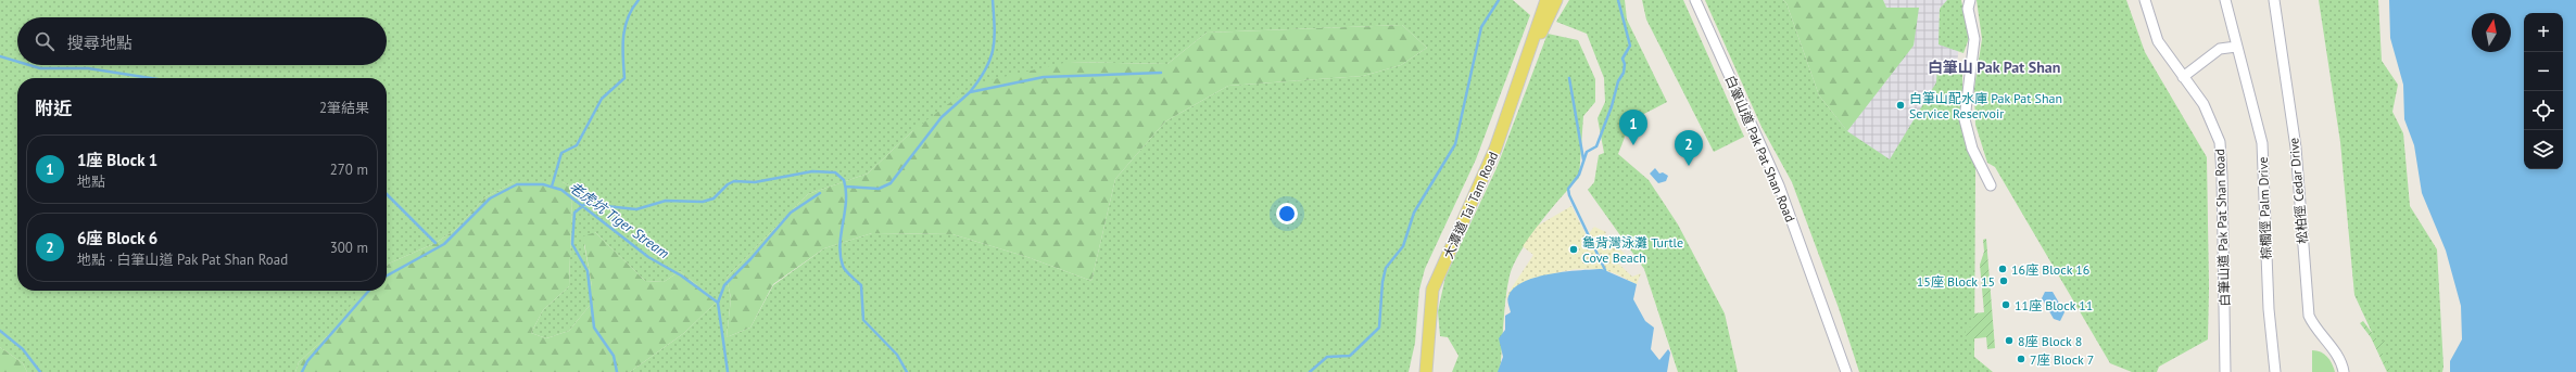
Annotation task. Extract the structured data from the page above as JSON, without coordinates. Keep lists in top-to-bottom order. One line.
{"streets":{"main road":["大潭道 Tai Tam Road"],"street":["白筆山道 Pak Pat Shan Road","松柏徑 Cedar Drive","棕櫚徑 Palm Drive"]},"districts":["白筆山 Pak Pat Shan"],"water":["老虎坑 Tiger Stream"],"places":["白筆山配水庫 Pak Pat Shan Service Reservoir","龜背灣泳灘 Turtle Cove Beach","16座 Block 16","15座 Block 15","11座 Block 11","8座 Block 8","7座 Block 7"],"north":"top","page":{"map_buttons":["+","−"],"search":"搜尋地點","heading":["附近","2筆結果"],"pins":["1","2"],"list":[{"mark":"1","name":"1座 Block 1","note":"地點","value":"270 m"},{"mark":"2","name":"6座 Block 6","note":"地點 · 白筆山道 Pak Pat Shan Road","value":"300 m"}]}}
